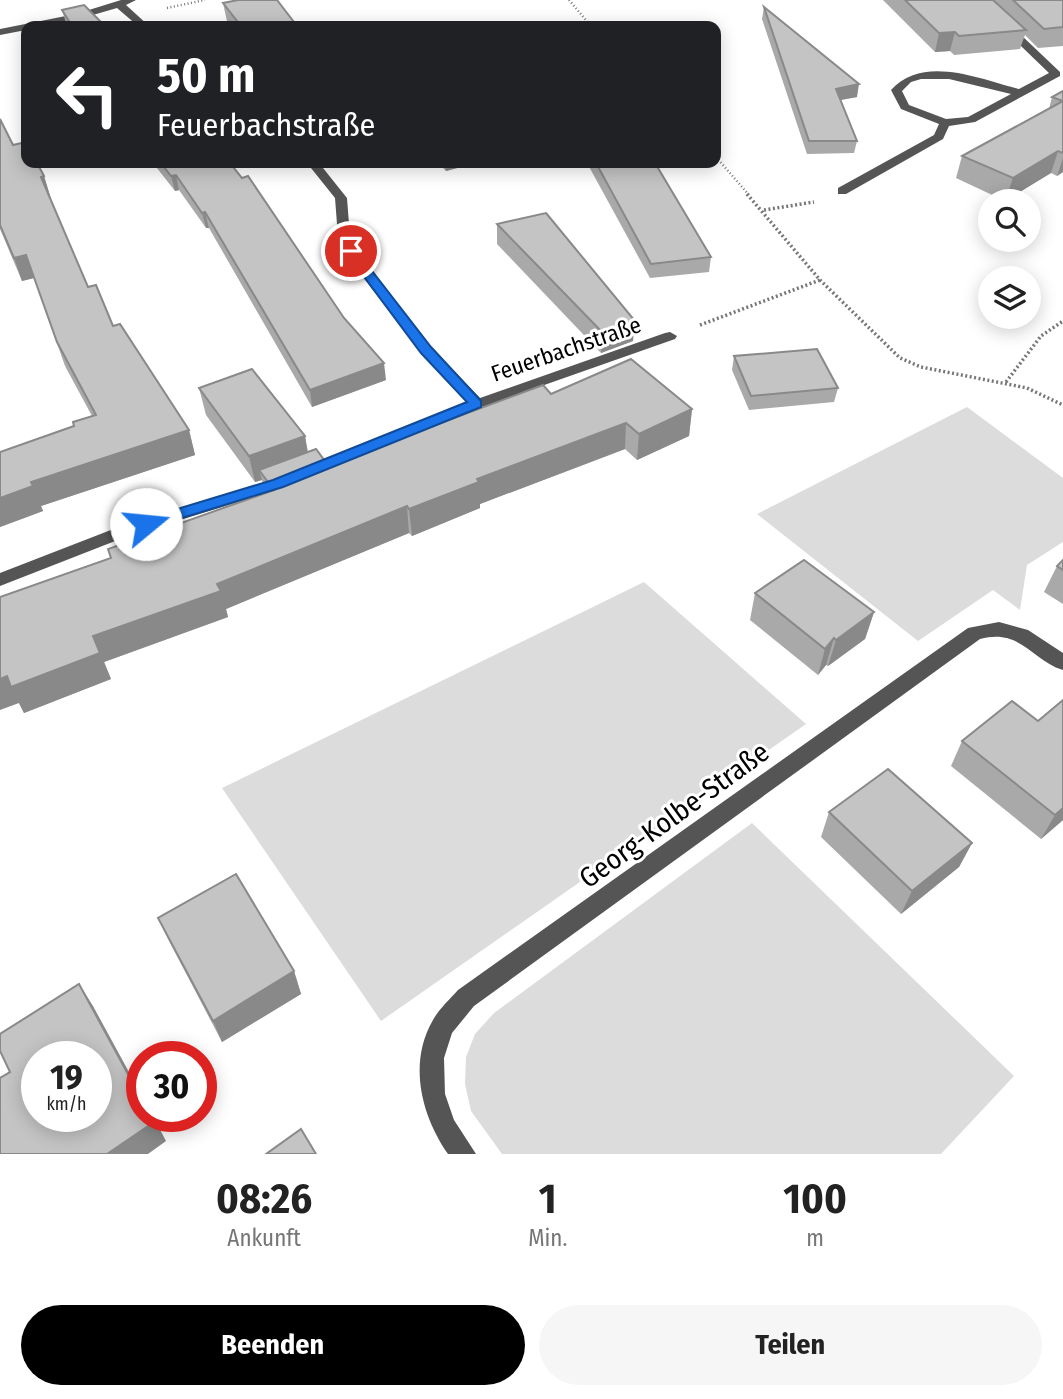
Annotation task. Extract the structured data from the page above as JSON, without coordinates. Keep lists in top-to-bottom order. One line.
{"streets":{"street":["Feuerbachstraße","Georg-Kolbe-Straße"]},"page":{"turn":["50 m","Feuerbachstraße"],"speed":"19 km/h","limit":"30","eta":["08:26","Ankunft","1","Min.","100","m"],"buttons":["Beenden","Teilen"]}}
